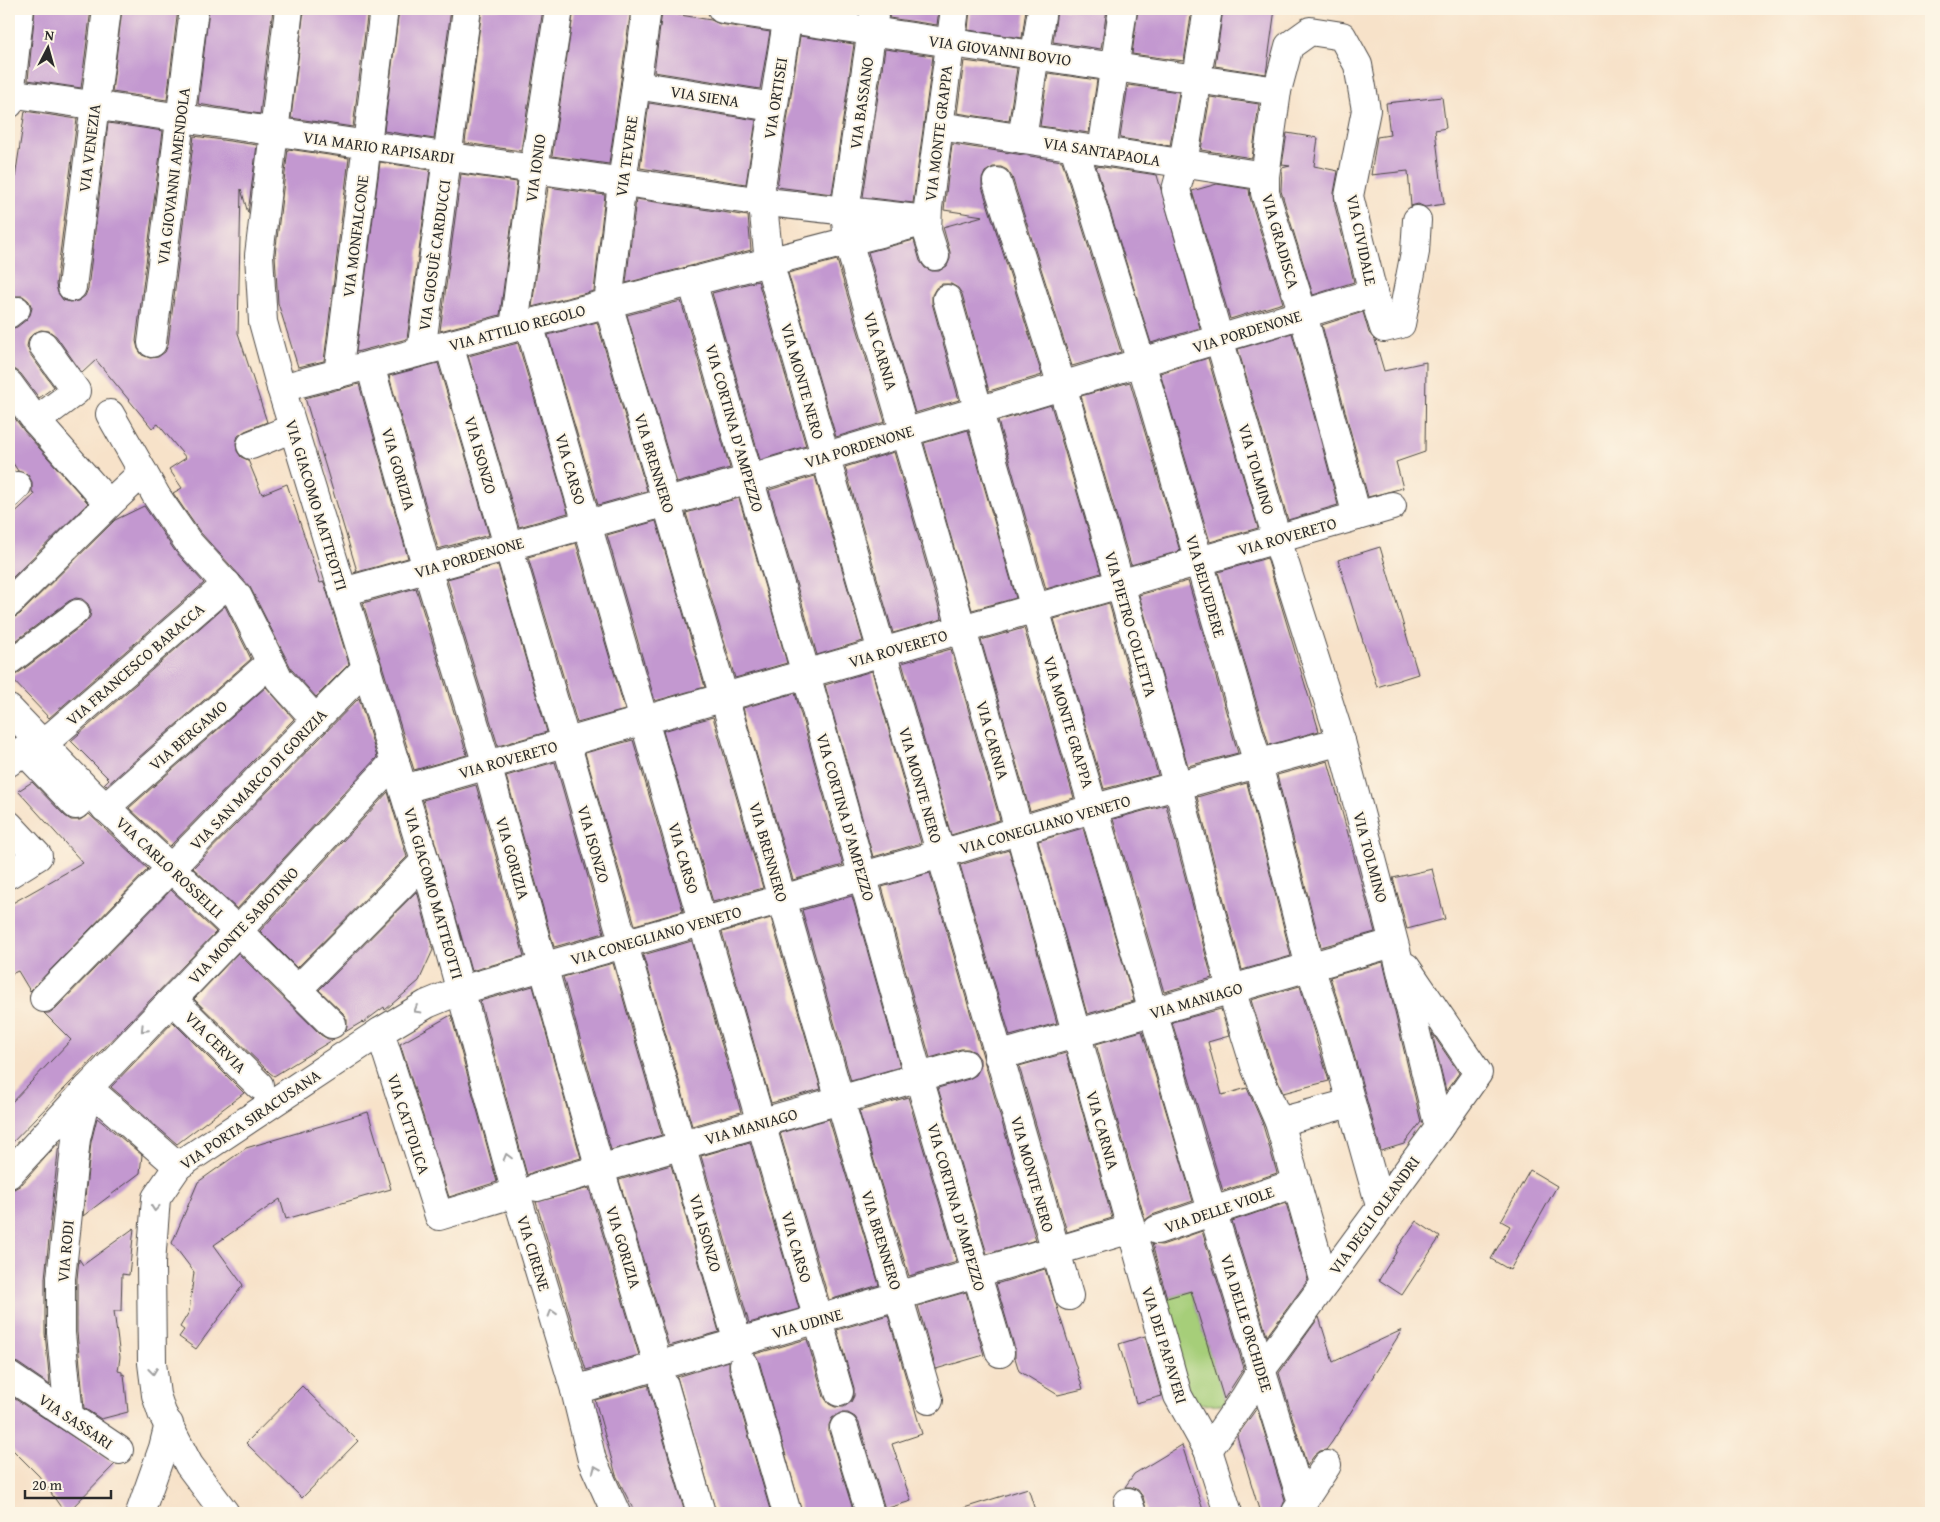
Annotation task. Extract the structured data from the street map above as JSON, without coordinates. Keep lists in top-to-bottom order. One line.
{"streets":{"street":["VIA GIOVANNI BOVIO","VIA SIENA","VIA ORTISEI","VIA BASSANO","VIA MONTE GRAPPA","VIA MARIO RAPISARDI","VIA VENEZIA","VIA SANTAPAOLA","VIA TEVERE","VIA IONIO","VIA GIOVANNI AMENDOLA","VIA MONFALCONE","VIA CIVIDALE","VIA GRADISCA","VIA GIOSUÈ CARDUCCI","VIA ATTILIO REGOLO","VIA PORDENONE","VIA CARNIA","VIA MONTE NERO","VIA CORTINA D'AMPEZZO","VIA ISONZO","VIA BRENNERO","VIA GORIZIA","VIA CARSO","VIA TOLMINO","VIA GIACOMO MATTEOTTI","VIA ROVERETO","VIA BELVEDERE","VIA PIETRO COLLETTA","VIA FRANCESCO BARACCA","VIA BERGAMO","VIA SAN MARCO DI GORIZIA","VIA CONEGLIANO VENETO","VIA CARLO ROSSELLI","VIA MONTE SABOTINO","VIA MANIAGO","VIA CERVIA","VIA PORTA SIRACUSANA","VIA CATTOLICA","VIA DELLE VIOLE","VIA DEGLI OLEANDRI","VIA RODI","VIA CIRENE","VIA UDINE","VIA DELLE ORCHIDEE","VIA DEI PAPAVERI","VIA SASSARI"]},"crossings":[["VIA GIOVANNI BOVIO","VIA ORTISEI"],["VIA GIOVANNI BOVIO","VIA BASSANO"],["VIA GIOVANNI BOVIO","VIA MONTE GRAPPA"],["VIA GIOVANNI BOVIO","VIA GRADISCA"],["VIA GIOVANNI BOVIO","VIA TOLMINO"],["VIA SIENA","VIA ORTISEI"],["VIA SIENA","VIA TEVERE"],["VIA ORTISEI","VIA MARIO RAPISARDI"],["VIA ORTISEI","VIA ATTILIO REGOLO"],["VIA ORTISEI","VIA MONTE NERO"],["VIA BASSANO","VIA MARIO RAPISARDI"],["VIA BASSANO","VIA ATTILIO REGOLO"],["VIA BASSANO","VIA CARNIA"],["VIA MONTE GRAPPA","VIA MARIO RAPISARDI"],["VIA MONTE GRAPPA","VIA SANTAPAOLA"],["VIA MONTE GRAPPA","VIA ATTILIO REGOLO"],["VIA MONTE GRAPPA","VIA PORDENONE"],["VIA MONTE GRAPPA","VIA ROVERETO"],["VIA MONTE GRAPPA","VIA CONEGLIANO VENETO"],["VIA MONTE GRAPPA","VIA MANIAGO"],["VIA MONTE GRAPPA","VIA DELLE ORCHIDEE"],["VIA MARIO RAPISARDI","VIA VENEZIA"],["VIA MARIO RAPISARDI","VIA TEVERE"],["VIA MARIO RAPISARDI","VIA IONIO"],["VIA MARIO RAPISARDI","VIA GIOVANNI AMENDOLA"],["VIA MARIO RAPISARDI","VIA MONFALCONE"],["VIA MARIO RAPISARDI","VIA GIOSUÈ CARDUCCI"],["VIA MARIO RAPISARDI","VIA ATTILIO REGOLO"],["VIA MARIO RAPISARDI","VIA GIACOMO MATTEOTTI"],["VIA SANTAPAOLA","VIA GRADISCA"],["VIA SANTAPAOLA","VIA TOLMINO"],["VIA SANTAPAOLA","VIA BELVEDERE"],["VIA TEVERE","VIA ATTILIO REGOLO"],["VIA TEVERE","VIA BRENNERO"],["VIA IONIO","VIA ATTILIO REGOLO"],["VIA IONIO","VIA CARSO"],["VIA MONFALCONE","VIA ATTILIO REGOLO"],["VIA CIVIDALE","VIA GRADISCA"],["VIA CIVIDALE","VIA PORDENONE"],["VIA GRADISCA","VIA PORDENONE"],["VIA GRADISCA","VIA ROVERETO"],["VIA GIOSUÈ CARDUCCI","VIA ATTILIO REGOLO"],["VIA ATTILIO REGOLO","VIA CARNIA"],["VIA ATTILIO REGOLO","VIA MONTE NERO"],["VIA ATTILIO REGOLO","VIA CORTINA D'AMPEZZO"],["VIA ATTILIO REGOLO","VIA ISONZO"],["VIA ATTILIO REGOLO","VIA BRENNERO"],["VIA ATTILIO REGOLO","VIA GORIZIA"],["VIA ATTILIO REGOLO","VIA CARSO"],["VIA ATTILIO REGOLO","VIA GIACOMO MATTEOTTI"],["VIA PORDENONE","VIA CARNIA"],["VIA PORDENONE","VIA MONTE NERO"],["VIA PORDENONE","VIA CORTINA D'AMPEZZO"],["VIA PORDENONE","VIA ISONZO"],["VIA PORDENONE","VIA BRENNERO"],["VIA PORDENONE","VIA GORIZIA"],["VIA PORDENONE","VIA CARSO"],["VIA PORDENONE","VIA TOLMINO"],["VIA PORDENONE","VIA GIACOMO MATTEOTTI"],["VIA PORDENONE","VIA BELVEDERE"],["VIA PORDENONE","VIA PIETRO COLLETTA"],["VIA CARNIA","VIA ROVERETO"],["VIA CARNIA","VIA CONEGLIANO VENETO"],["VIA CARNIA","VIA MANIAGO"],["VIA CARNIA","VIA DELLE VIOLE"],["VIA CARNIA","VIA UDINE"],["VIA CARNIA","VIA DEI PAPAVERI"],["VIA MONTE NERO","VIA ROVERETO"],["VIA MONTE NERO","VIA CONEGLIANO VENETO"],["VIA MONTE NERO","VIA MANIAGO"],["VIA MONTE NERO","VIA UDINE"],["VIA CORTINA D'AMPEZZO","VIA ROVERETO"],["VIA CORTINA D'AMPEZZO","VIA CONEGLIANO VENETO"],["VIA CORTINA D'AMPEZZO","VIA MANIAGO"],["VIA CORTINA D'AMPEZZO","VIA UDINE"],["VIA ISONZO","VIA ROVERETO"],["VIA ISONZO","VIA CONEGLIANO VENETO"],["VIA ISONZO","VIA MANIAGO"],["VIA ISONZO","VIA UDINE"],["VIA BRENNERO","VIA ROVERETO"],["VIA BRENNERO","VIA CONEGLIANO VENETO"],["VIA BRENNERO","VIA MANIAGO"],["VIA BRENNERO","VIA UDINE"],["VIA GORIZIA","VIA ROVERETO"],["VIA GORIZIA","VIA CONEGLIANO VENETO"],["VIA GORIZIA","VIA MANIAGO"],["VIA CARSO","VIA ROVERETO"],["VIA CARSO","VIA CONEGLIANO VENETO"],["VIA CARSO","VIA MANIAGO"],["VIA CARSO","VIA UDINE"],["VIA TOLMINO","VIA ROVERETO"],["VIA TOLMINO","VIA CONEGLIANO VENETO"],["VIA TOLMINO","VIA MANIAGO"],["VIA TOLMINO","VIA DEGLI OLEANDRI"],["VIA GIACOMO MATTEOTTI","VIA ROVERETO"],["VIA GIACOMO MATTEOTTI","VIA SAN MARCO DI GORIZIA"],["VIA GIACOMO MATTEOTTI","VIA CONEGLIANO VENETO"],["VIA GIACOMO MATTEOTTI","VIA MONTE SABOTINO"],["VIA GIACOMO MATTEOTTI","VIA PORTA SIRACUSANA"],["VIA GIACOMO MATTEOTTI","VIA CIRENE"],["VIA ROVERETO","VIA BELVEDERE"],["VIA ROVERETO","VIA PIETRO COLLETTA"],["VIA BELVEDERE","VIA CONEGLIANO VENETO"],["VIA BELVEDERE","VIA MANIAGO"],["VIA BELVEDERE","VIA DEGLI OLEANDRI"],["VIA PIETRO COLLETTA","VIA CONEGLIANO VENETO"],["VIA PIETRO COLLETTA","VIA MANIAGO"],["VIA PIETRO COLLETTA","VIA DELLE VIOLE"],["VIA PIETRO COLLETTA","VIA DEGLI OLEANDRI"],["VIA FRANCESCO BARACCA","VIA CARLO ROSSELLI"],["VIA BERGAMO","VIA CARLO ROSSELLI"],["VIA SAN MARCO DI GORIZIA","VIA CARLO ROSSELLI"],["VIA CONEGLIANO VENETO","VIA PORTA SIRACUSANA"],["VIA CONEGLIANO VENETO","VIA CIRENE"],["VIA CARLO ROSSELLI","VIA MONTE SABOTINO"],["VIA MONTE SABOTINO","VIA CERVIA"],["VIA MONTE SABOTINO","VIA RODI"],["VIA MANIAGO","VIA CATTOLICA"],["VIA MANIAGO","VIA DEGLI OLEANDRI"],["VIA MANIAGO","VIA CIRENE"],["VIA PORTA SIRACUSANA","VIA CATTOLICA"],["VIA PORTA SIRACUSANA","VIA CIRENE"],["VIA DELLE VIOLE","VIA UDINE"],["VIA DELLE VIOLE","VIA DELLE ORCHIDEE"],["VIA DELLE VIOLE","VIA DEI PAPAVERI"],["VIA DEGLI OLEANDRI","VIA DELLE ORCHIDEE"],["VIA DEGLI OLEANDRI","VIA DEI PAPAVERI"],["VIA RODI","VIA SASSARI"],["VIA CIRENE","VIA UDINE"],["VIA UDINE","VIA DEI PAPAVERI"]],"one_way":["VIA PORTA SIRACUSANA","VIA CIRENE"],"scale_bar":"20 m","north":"top"}
